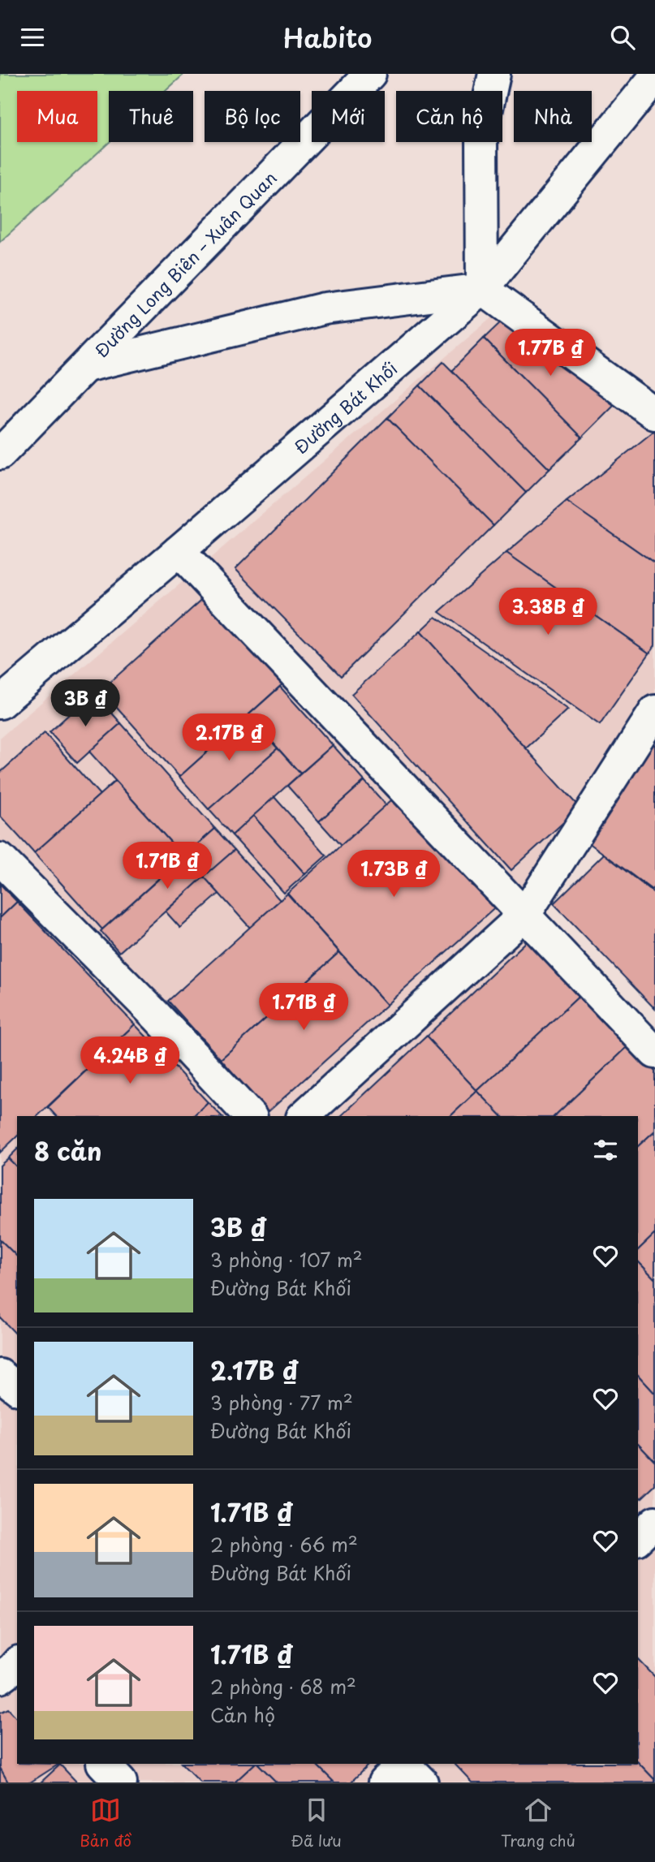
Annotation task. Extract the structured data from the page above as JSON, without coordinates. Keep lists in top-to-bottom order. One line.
{"streets":{"street":["Đường Long Biên – Xuân Quan","Đường Bát Khối"]},"page":{"header":"Habito","chip":["Mua","Thuê","Bộ lọc","Mới","Căn hộ","Nhà"],"price":["1.77B ₫","3.38B ₫","3B ₫","2.17B ₫","1.71B ₫","1.73B ₫","1.71B ₫","4.24B ₫"],"heading":"8 căn","list":[{"name":"3B ₫","note":"3 phòng · 107 m² · Đường Bát Khối"},{"name":"2.17B ₫","note":"3 phòng · 77 m² · Đường Bát Khối"},{"name":"1.71B ₫","note":"2 phòng · 66 m² · Đường Bát Khối"},{"name":"1.71B ₫","note":"2 phòng · 68 m² · Căn hộ"}],"tabs":["Bản đồ","Đã lưu","Trang chủ"]}}
